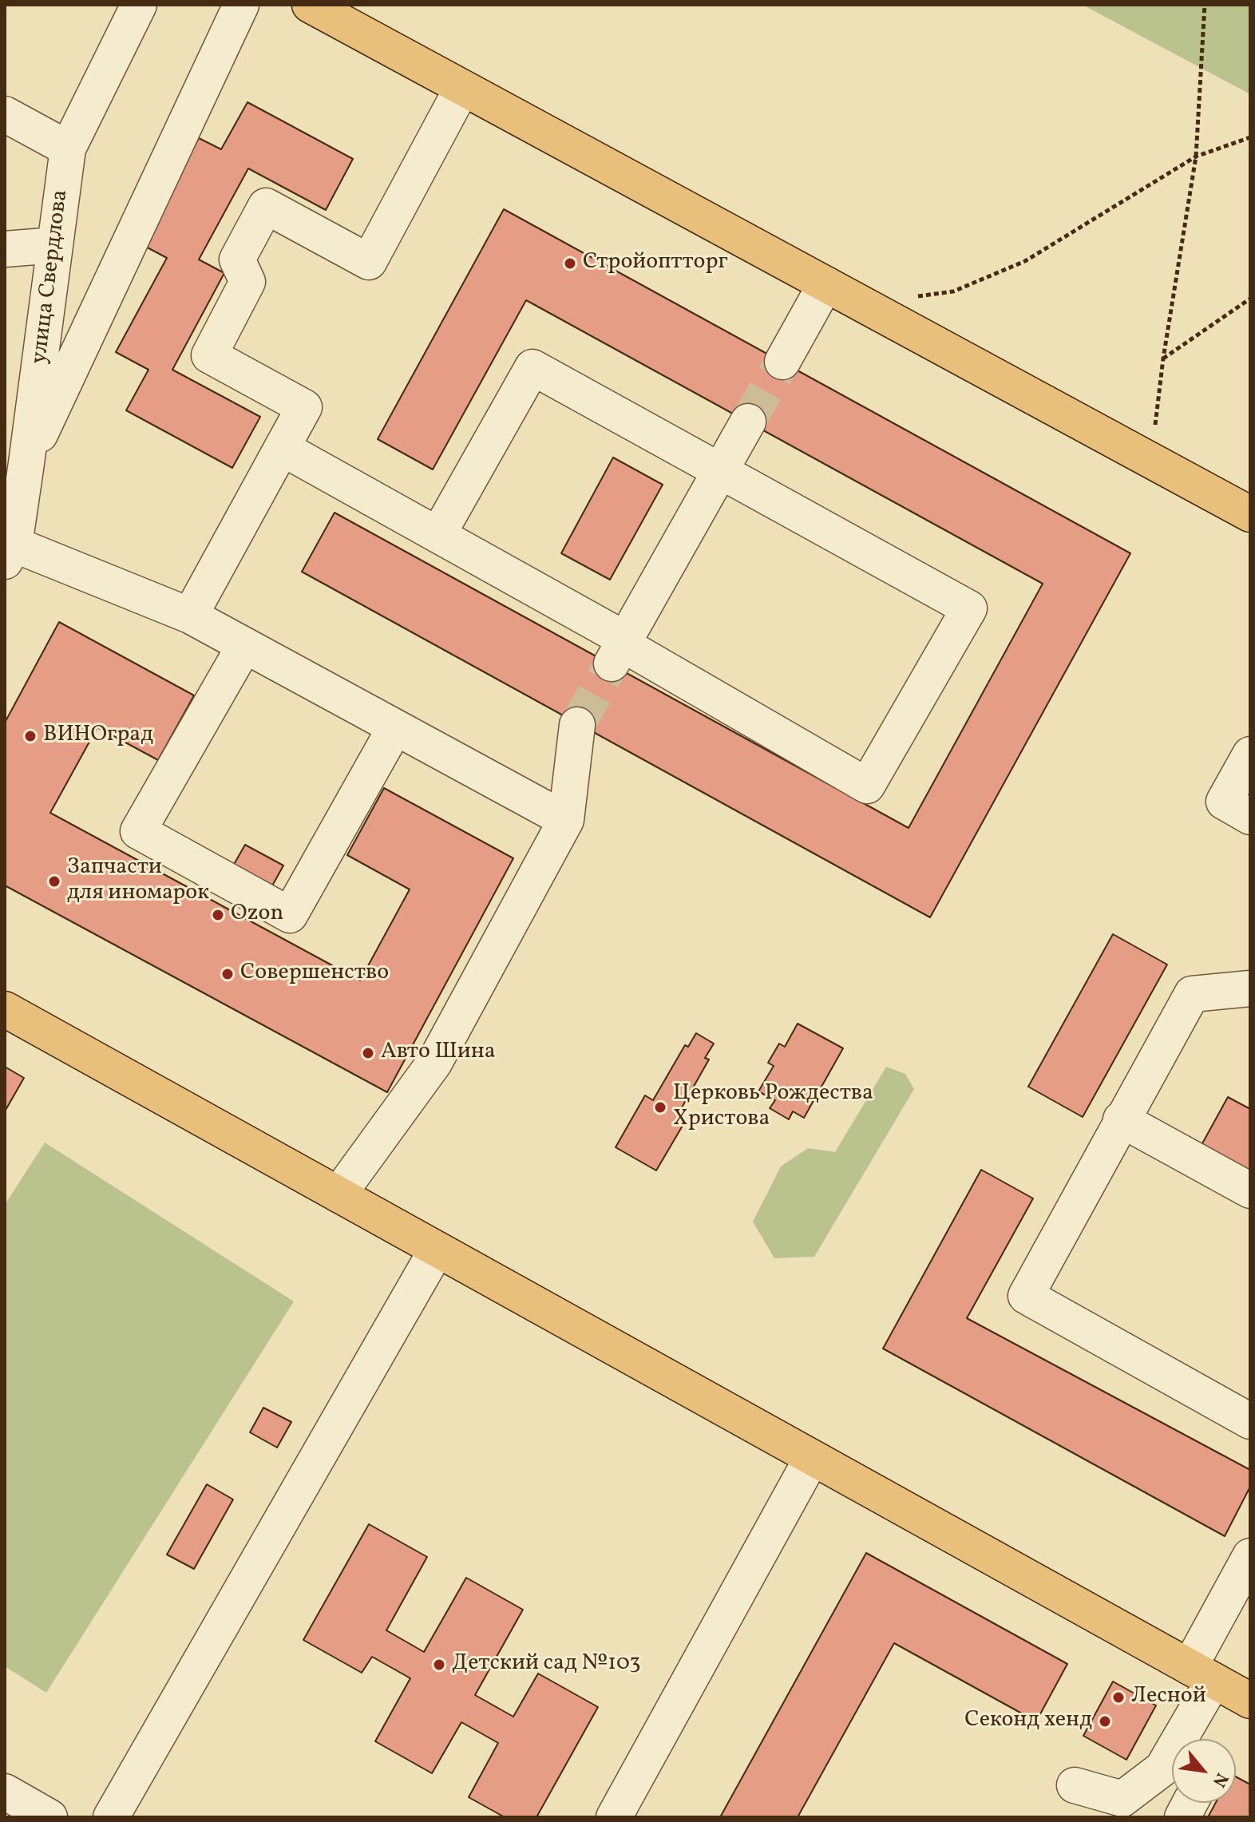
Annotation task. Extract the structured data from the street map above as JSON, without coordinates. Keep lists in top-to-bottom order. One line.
{"streets":{"street":["улица Свердлова"]},"places":["Стройоптторг","ВИНОград","Запчасти для иномарок","Ozon","Совершенство","Авто Шина","Церковь Рождества Христова","Детский сад №103","Лесной","Секонд хенд"],"north":"bottom right"}
